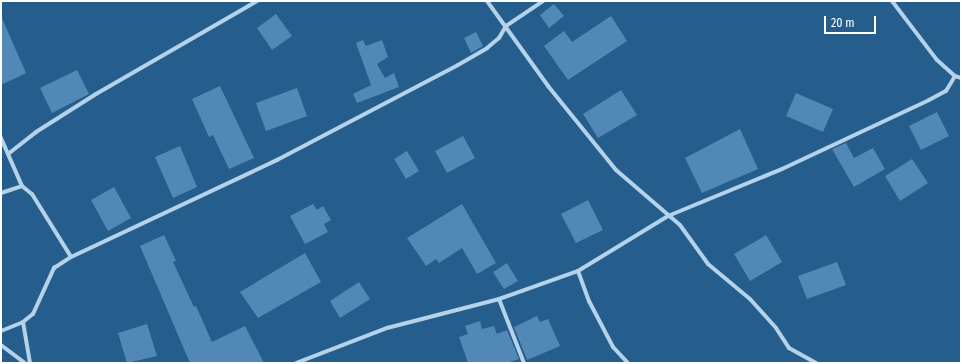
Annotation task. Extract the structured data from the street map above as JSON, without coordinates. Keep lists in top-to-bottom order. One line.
{"scale_bar":"20 m"}
